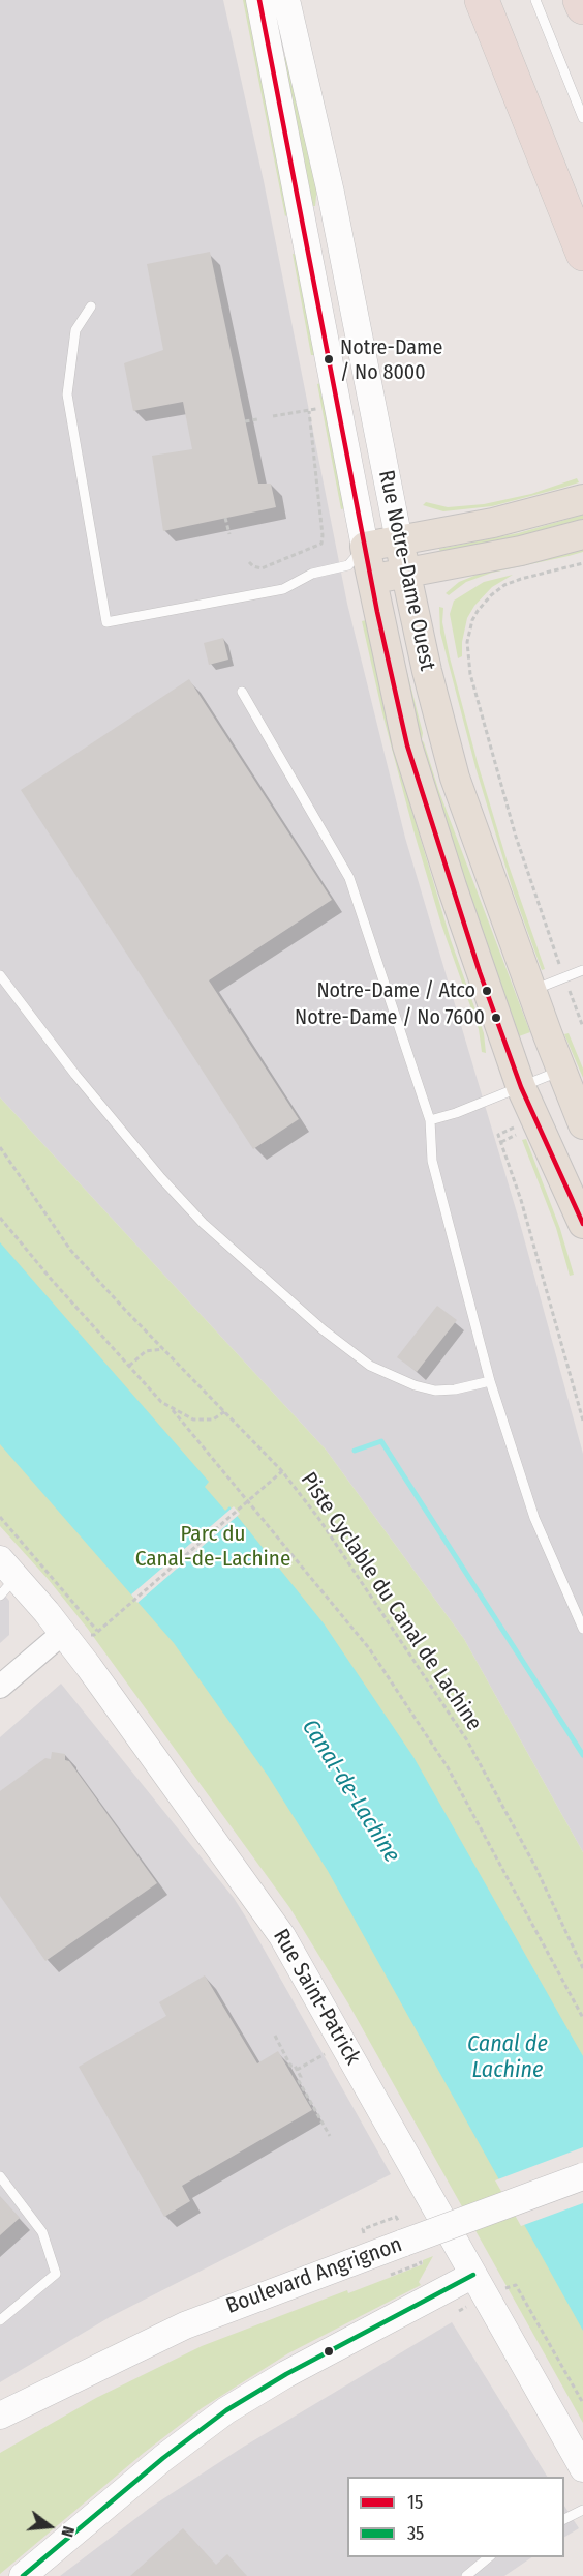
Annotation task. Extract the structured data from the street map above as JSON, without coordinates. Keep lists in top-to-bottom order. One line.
{"streets":{"main road":["Rue Notre-Dame Ouest","Rue Saint-Patrick","Boulevard Angrignon"],"path":["Piste Cyclable du Canal de Lachine"]},"water":["Canal-de-Lachine","Canal de Lachine"],"parks":["Parc du Canal-de-Lachine"],"places":["Notre-Dame / No 8000","Notre-Dame / Atco","Notre-Dame / No 7600"],"lines":["transit line 15","transit line 35"],"legend":["15","35"],"north":"right"}
